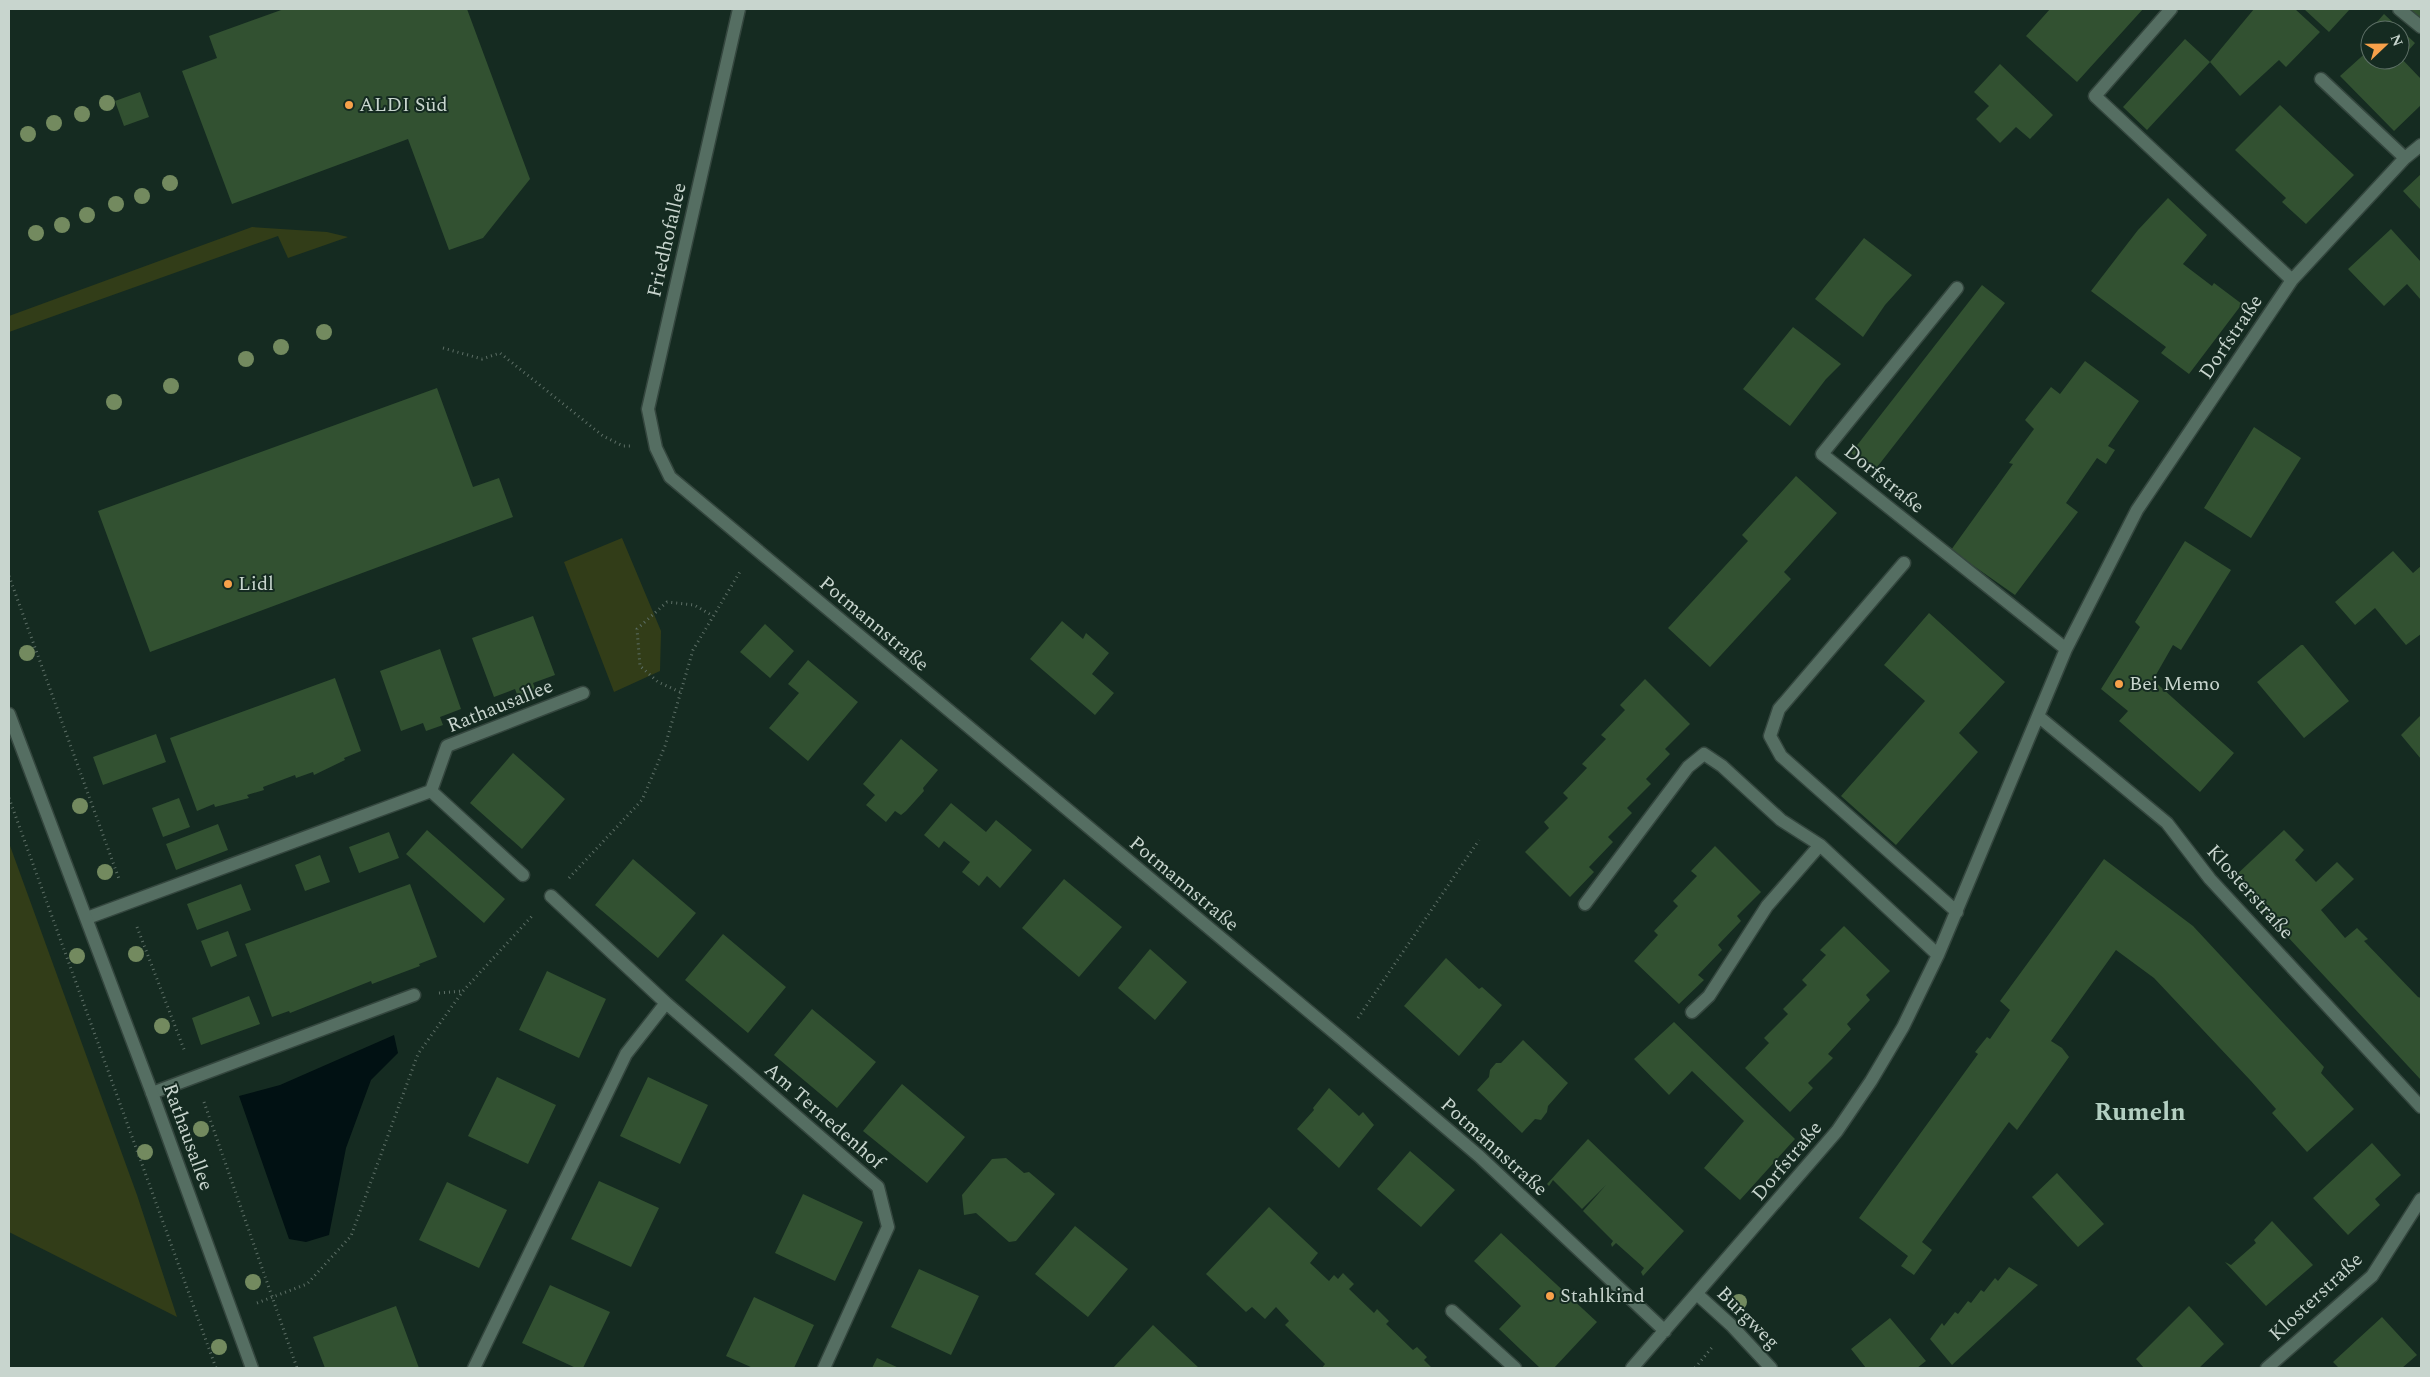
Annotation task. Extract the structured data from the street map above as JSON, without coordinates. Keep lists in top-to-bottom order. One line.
{"streets":{"street":["Friedhofallee","Dorfstraße","Potmannstraße","Rathausallee","Klosterstraße","Am Ternedenhof","Burgweg"]},"crossings":[["Friedhofallee","Potmannstraße"],["Dorfstraße","Potmannstraße"],["Dorfstraße","Klosterstraße"],["Dorfstraße","Burgweg"]],"districts":["Rumeln"],"places":["ALDI Süd","Lidl","Bei Memo","Stahlkind"],"north":"right"}
